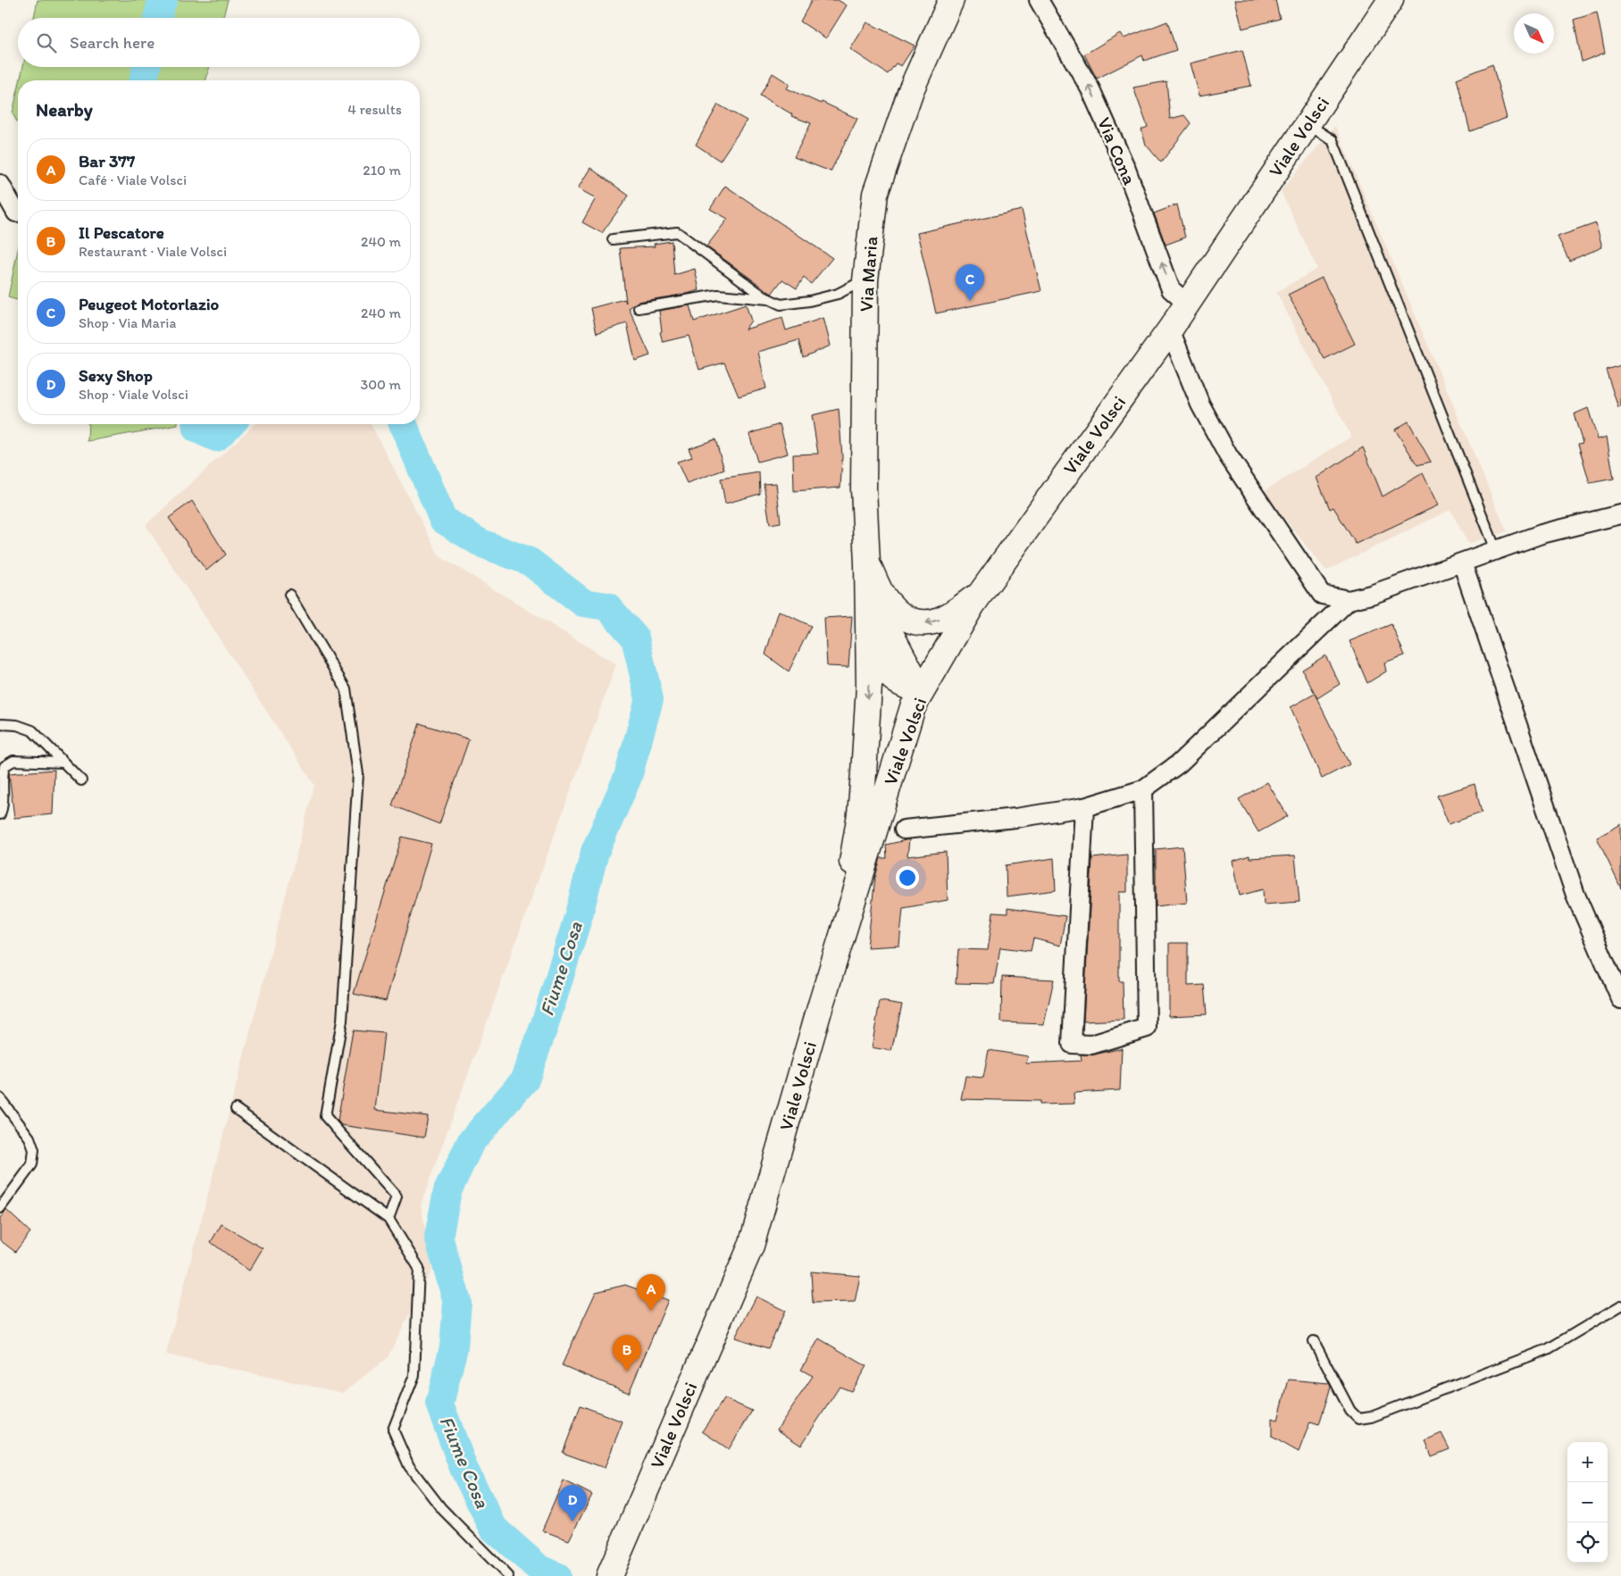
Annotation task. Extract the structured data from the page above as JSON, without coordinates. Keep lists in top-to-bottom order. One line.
{"streets":{"main road":["Viale Volsci","Via Maria"],"street":["Via Cona"]},"crossings":[["Viale Volsci","Via Cona"]],"one_way":["Via Cona"],"water":["Fiume Cosa"],"north":"bottom right","page":{"search":"Search here","heading":["Nearby","4 results"],"list":[{"mark":"A","name":"Bar 377","note":"Café · Viale Volsci","value":"210 m"},{"mark":"B","name":"Il Pescatore","note":"Restaurant · Viale Volsci","value":"240 m"},{"mark":"C","name":"Peugeot Motorlazio","note":"Shop · Via Maria","value":"240 m"},{"mark":"D","name":"Sexy Shop","note":"Shop · Viale Volsci","value":"300 m"}],"pins":["C","A","B","D"],"map_buttons":["+","−"]}}
